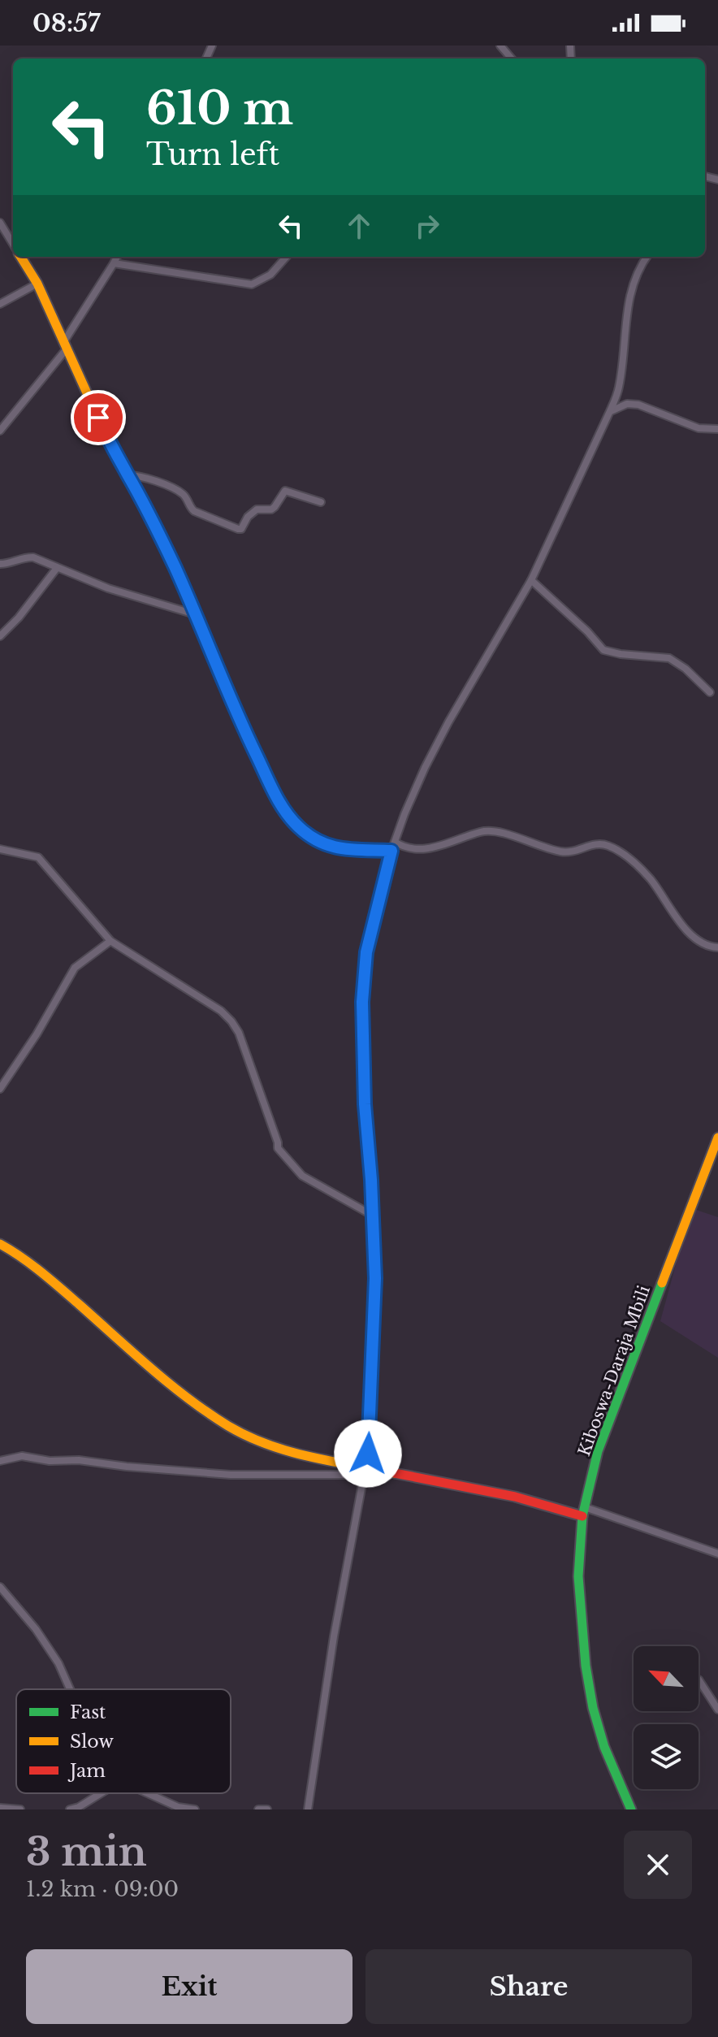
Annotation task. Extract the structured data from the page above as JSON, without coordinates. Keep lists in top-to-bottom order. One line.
{"streets":{"street":["Kiboswa-Daraja Mbili"]},"legend":["Fast","Slow","Jam"],"north":"top left","page":{"status":"08:57","turn":["610 m","Turn left"],"heading":["3 min","1.2 km · 09:00"],"buttons":["Exit","Share"]}}
